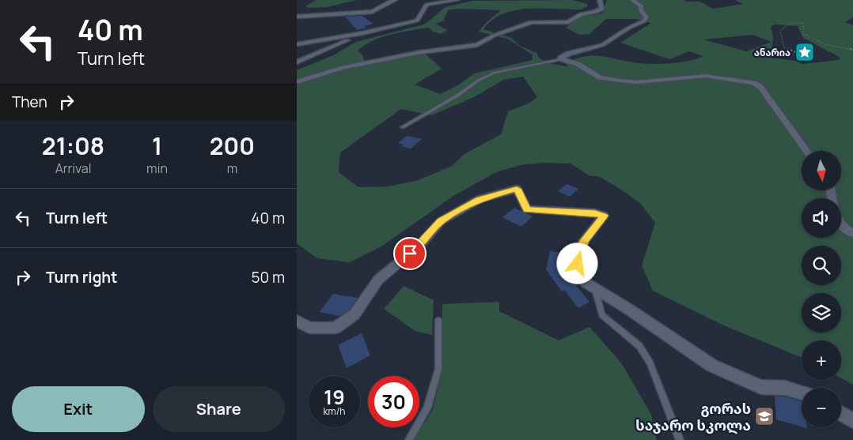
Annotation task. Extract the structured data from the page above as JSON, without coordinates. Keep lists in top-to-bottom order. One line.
{"places":{"place":["ანარია"],"school or university":["გორას საჯარო სკოლა"]},"north":"bottom","page":{"turn":["40 m","Turn left"],"then":"Then","eta":["21:08","Arrival","1","min","200","m"],"map_buttons":["+","−"],"list":[{"name":"Turn left","value":"40 m"},{"name":"Turn right","value":"50 m"}],"speed":"19 km/h","limit":"30","buttons":["Exit","Share"]}}
